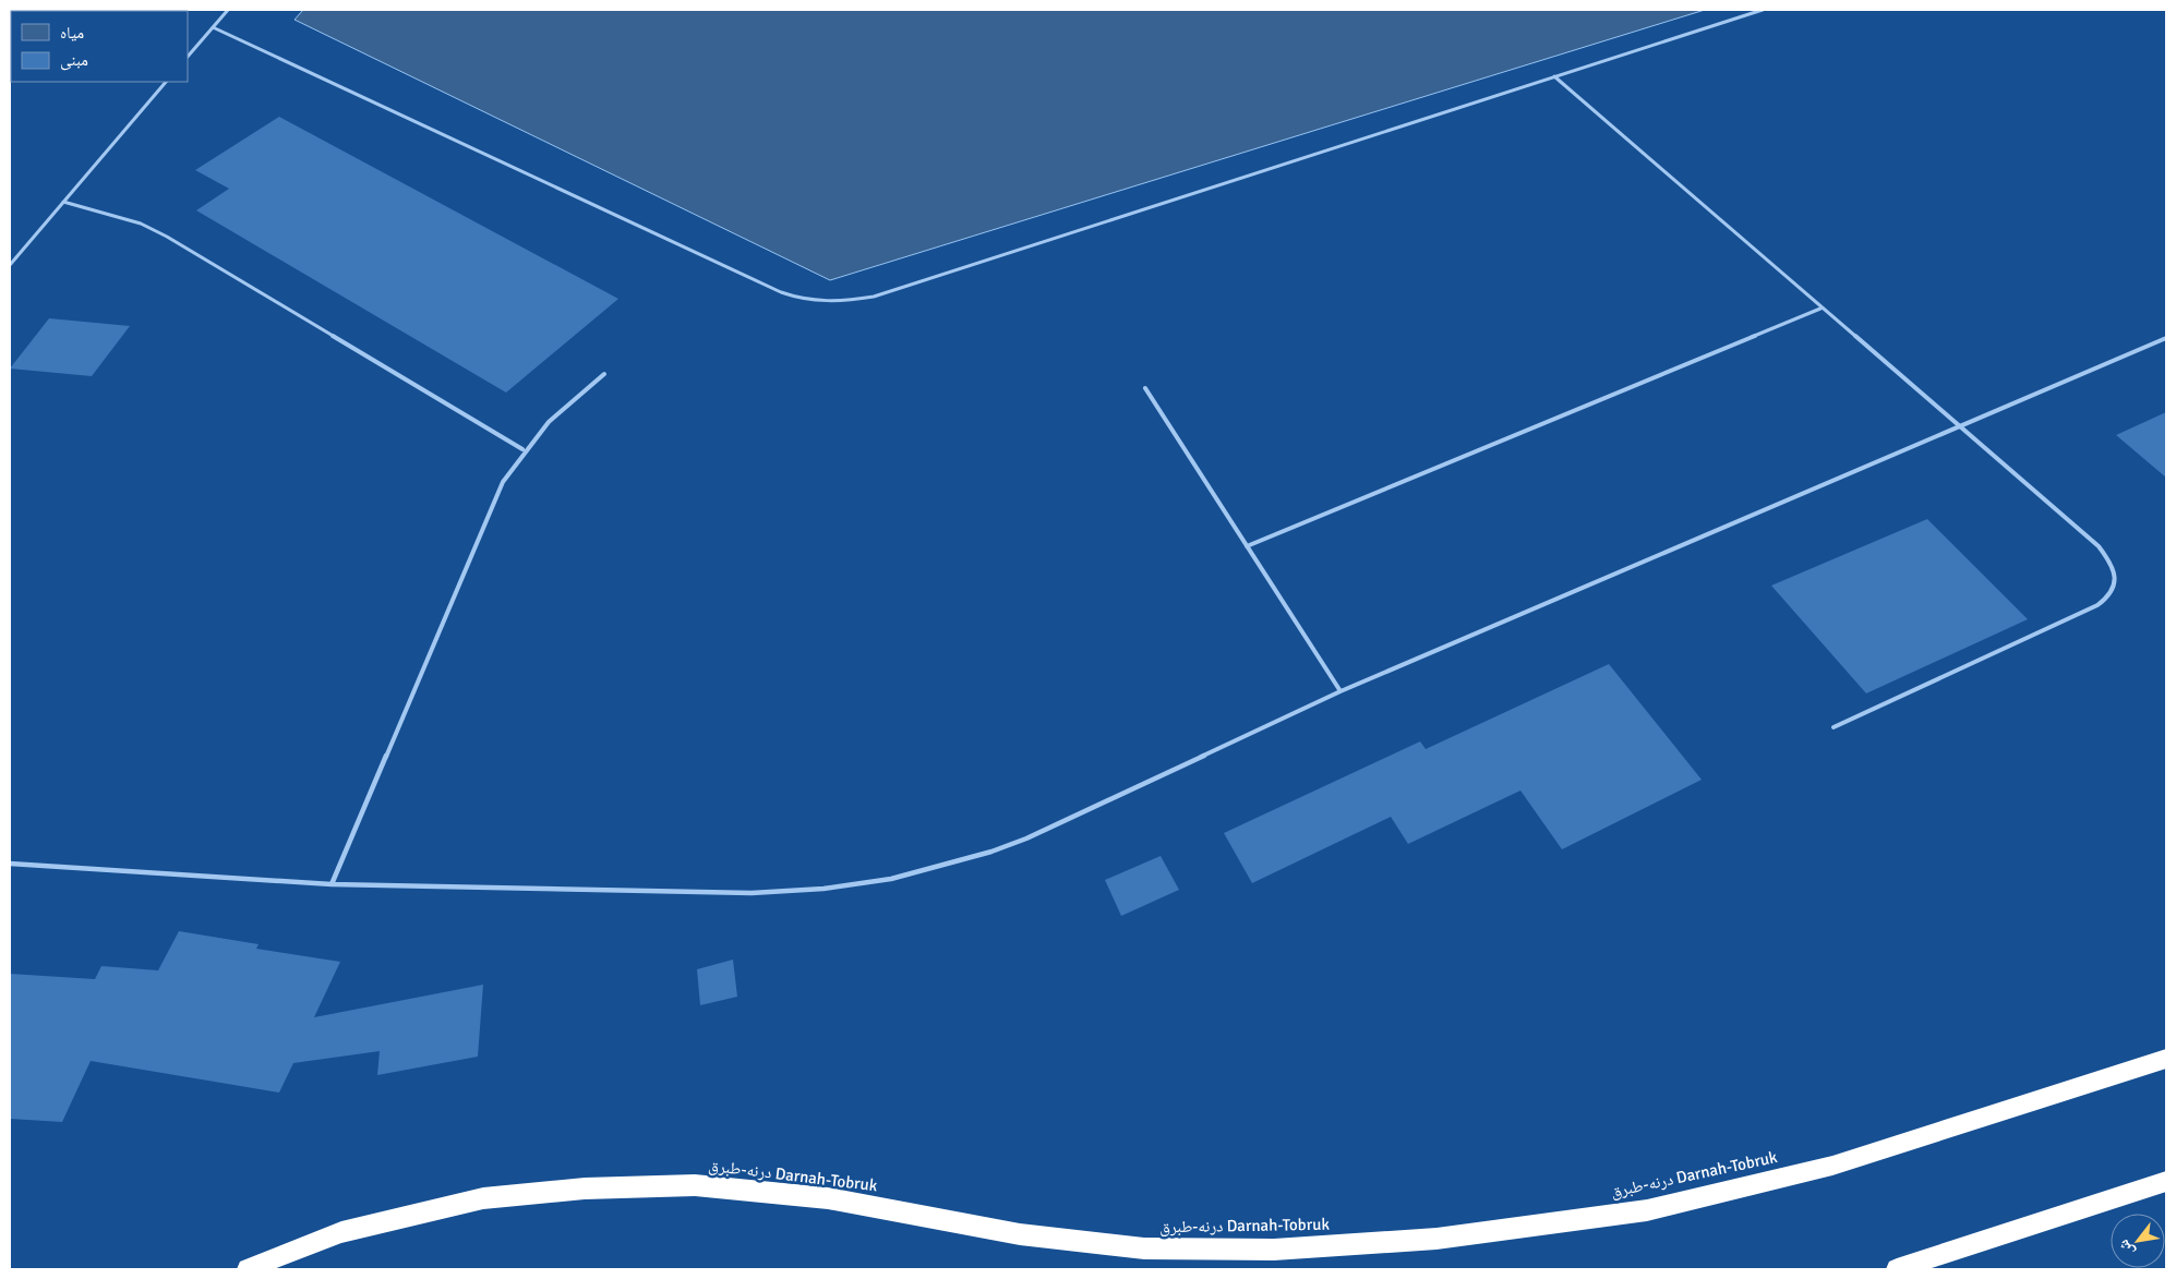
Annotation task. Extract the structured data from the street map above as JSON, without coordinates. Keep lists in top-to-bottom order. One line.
{"streets":{"highway":["درنه-طبرق Darnah-Tobruk"]},"legend":["مياه","مبنى"],"north":"bottom left"}
